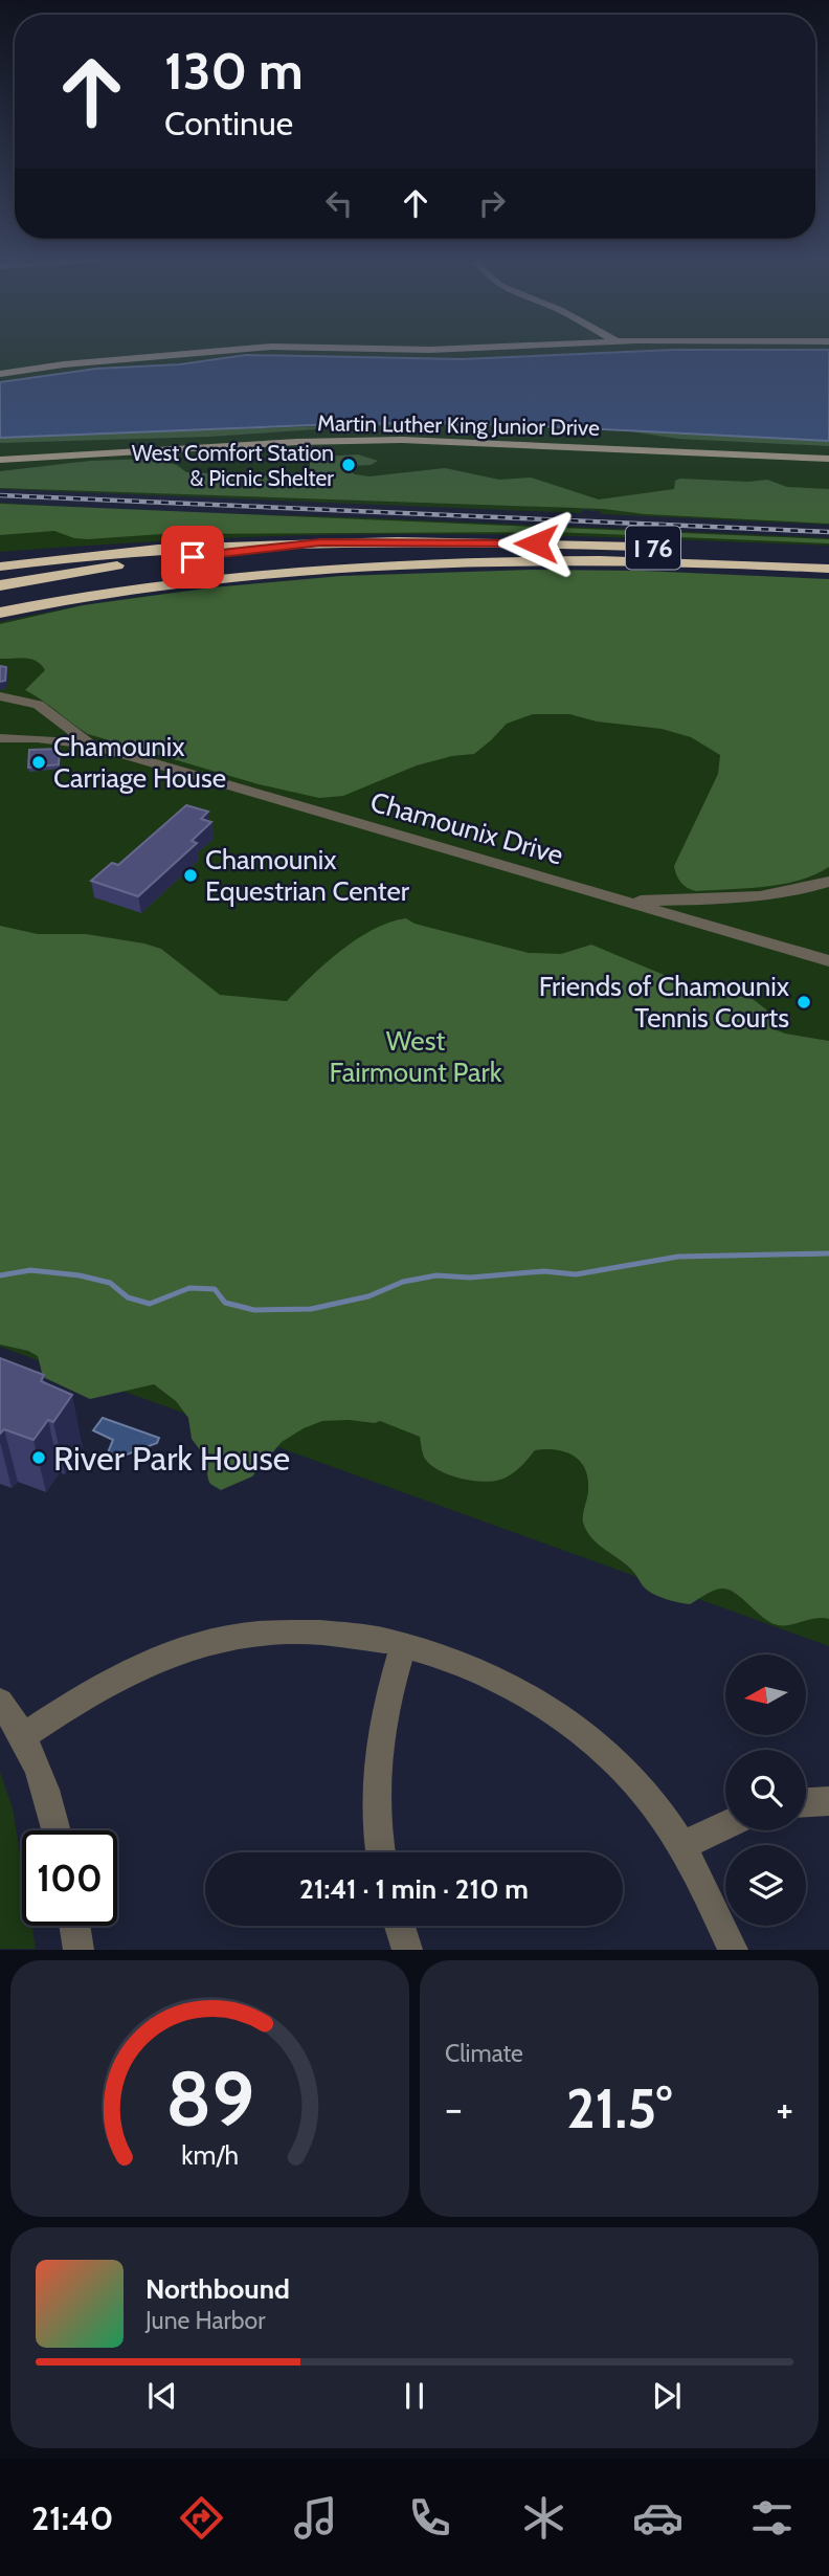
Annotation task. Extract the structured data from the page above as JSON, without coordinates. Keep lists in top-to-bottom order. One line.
{"streets":{"highway":["I 76"],"main road":["Martin Luther King Junior Drive"],"street":["Chamounix Drive"]},"parks":["West Fairmount Park"],"places":["West Comfort Station & Picnic Shelter","Chamounix Carriage House","Chamounix Equestrian Center","Friends of Chamounix Tennis Courts","River Park House"],"north":"left","page":{"turn":["130 m","Continue"],"limit":"100","trip":"21:41 · 1 min · 210 m","tile":"Climate","heat":["−","21.5°","+"],"song":["Northbound","June Harbor"],"tabs":"21:40","gauge":["89","km/h"]}}
